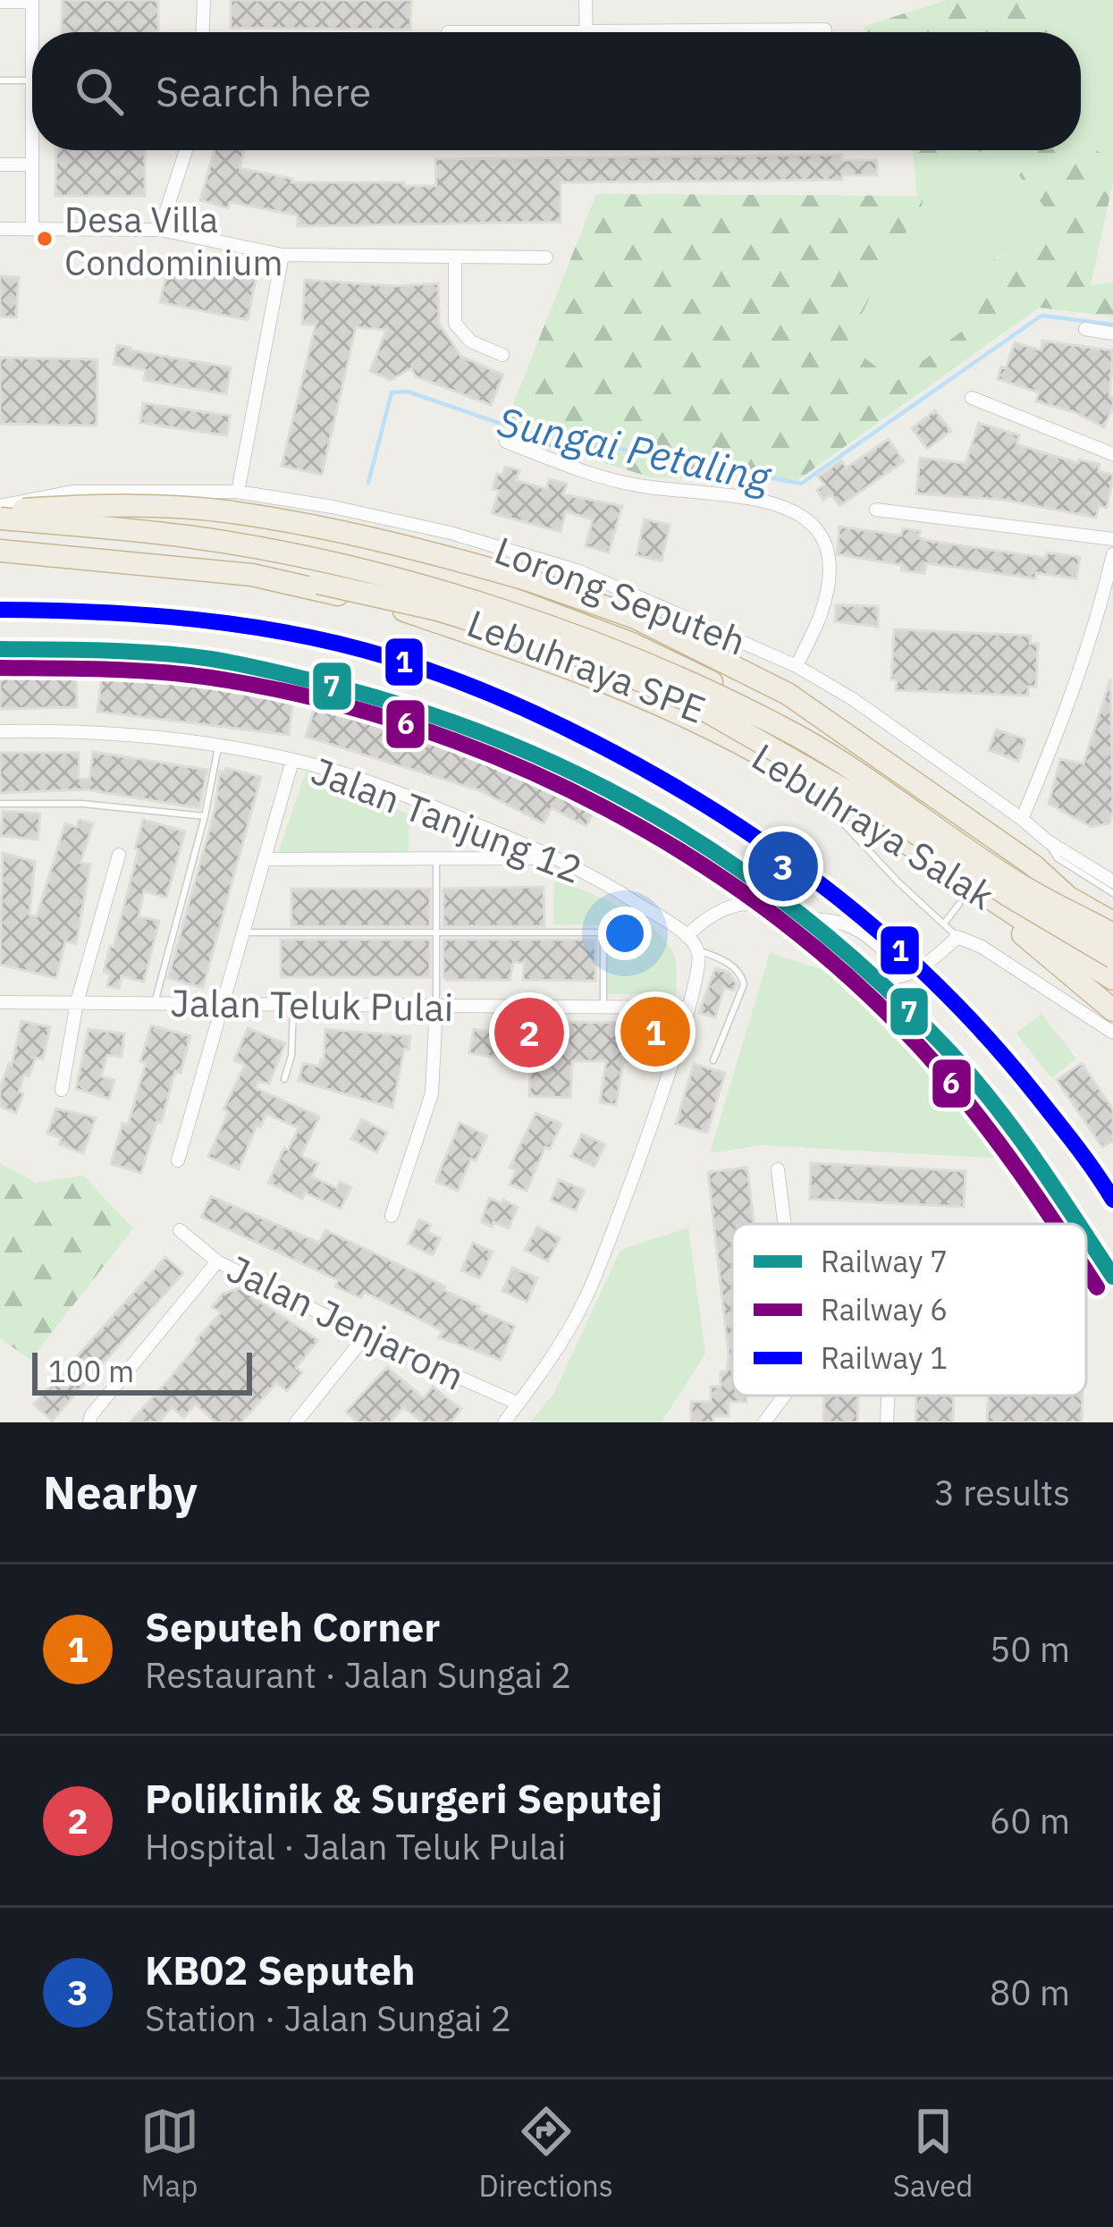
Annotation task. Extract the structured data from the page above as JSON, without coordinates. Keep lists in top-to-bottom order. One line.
{"streets":{"highway":["Lebuhraya SPE","Lebuhraya Salak"],"street":["Lorong Seputeh","Jalan Tanjung 12","Jalan Teluk Pulai","Jalan Jenjarom"]},"crossings":[["Lorong Seputeh","Lebuhraya SPE"],["Lorong Seputeh","Lebuhraya Salak"],["Lebuhraya SPE","Lebuhraya Salak"]],"water":["Sungai Petaling"],"places":["Desa Villa Condominium"],"lines":["rail line 1","rail line 7","rail line 6"],"legend":["Railway 7","Railway 6","Railway 1"],"scale_bar":"100 m","page":{"search":"Search here","pins":["3","1","2"],"scale":"100 m","heading":["Nearby","3 results"],"list":[{"mark":"1","name":"Seputeh Corner","note":"Restaurant · Jalan Sungai 2","value":"50 m"},{"mark":"2","name":"Poliklinik & Surgeri Seputej","note":"Hospital · Jalan Teluk Pulai","value":"60 m"},{"mark":"3","name":"KB02 Seputeh","note":"Station · Jalan Sungai 2","value":"80 m"}],"nav":["Map","Directions","Saved"]}}
